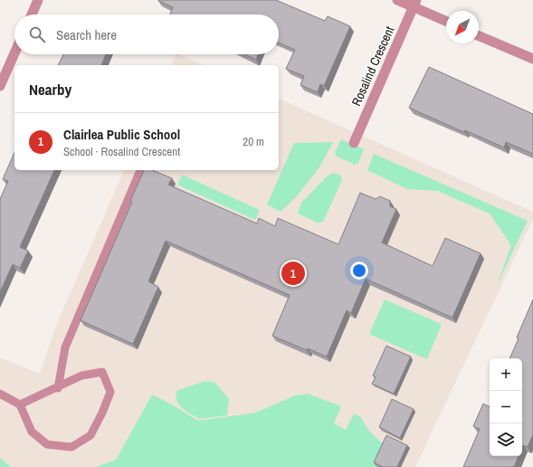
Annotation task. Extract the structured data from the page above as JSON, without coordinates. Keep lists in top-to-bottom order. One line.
{"streets":{"street":["Rosalind Crescent"]},"north":"bottom left","page":{"search":"Search here","heading":"Nearby","list":[{"mark":"1","name":"Clairlea Public School","note":"School · Rosalind Crescent","value":"20 m"}],"pins":"1","map_buttons":["+","−"]}}
